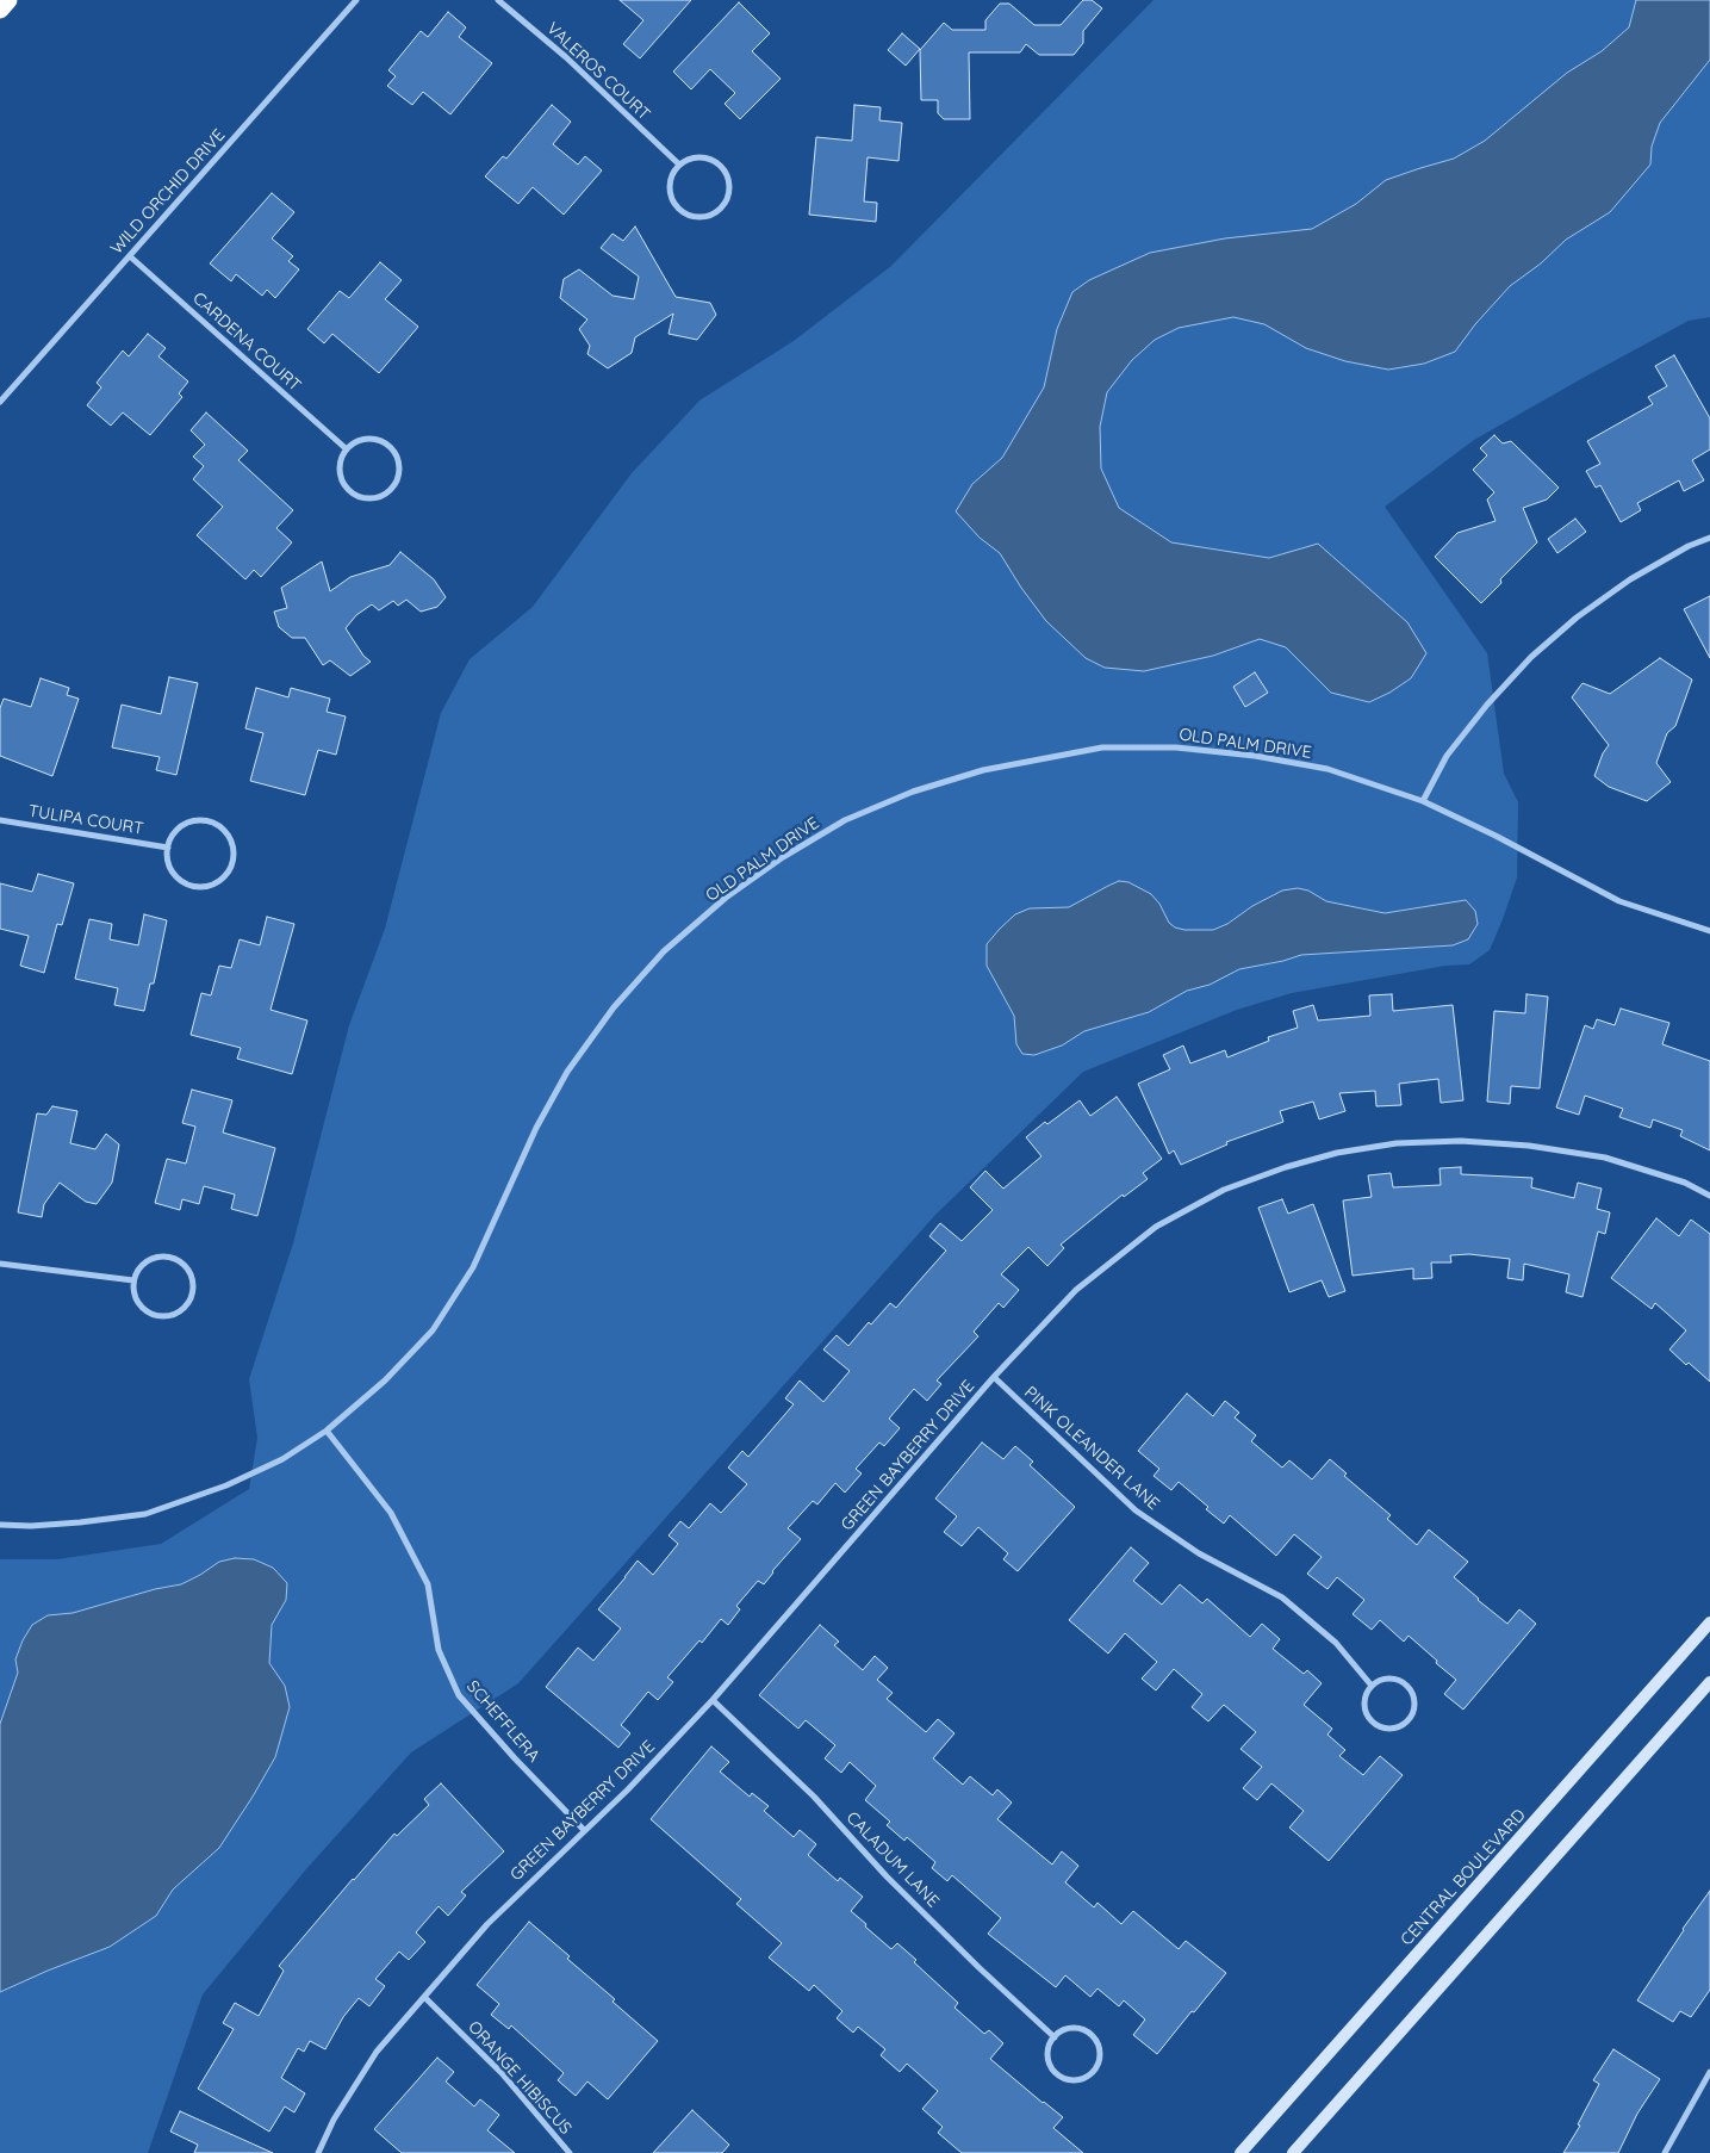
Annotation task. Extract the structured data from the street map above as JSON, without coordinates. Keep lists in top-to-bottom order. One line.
{"streets":{"street":["VALEROS COURT","WILD ORCHID DRIVE","CARDENA COURT","OLD PALM DRIVE","TULIPA COURT","PINK OLEANDER LANE","GREEN BAYBERRY DRIVE","SCHEFFLERA","CALADUM LANE","CENTRAL BOULEVARD","ORANGE HIBISCUS"]},"crossings":[["WILD ORCHID DRIVE","CARDENA COURT"],["OLD PALM DRIVE","SCHEFFLERA"],["PINK OLEANDER LANE","GREEN BAYBERRY DRIVE"],["GREEN BAYBERRY DRIVE","SCHEFFLERA"],["GREEN BAYBERRY DRIVE","CALADUM LANE"],["GREEN BAYBERRY DRIVE","ORANGE HIBISCUS"]]}
